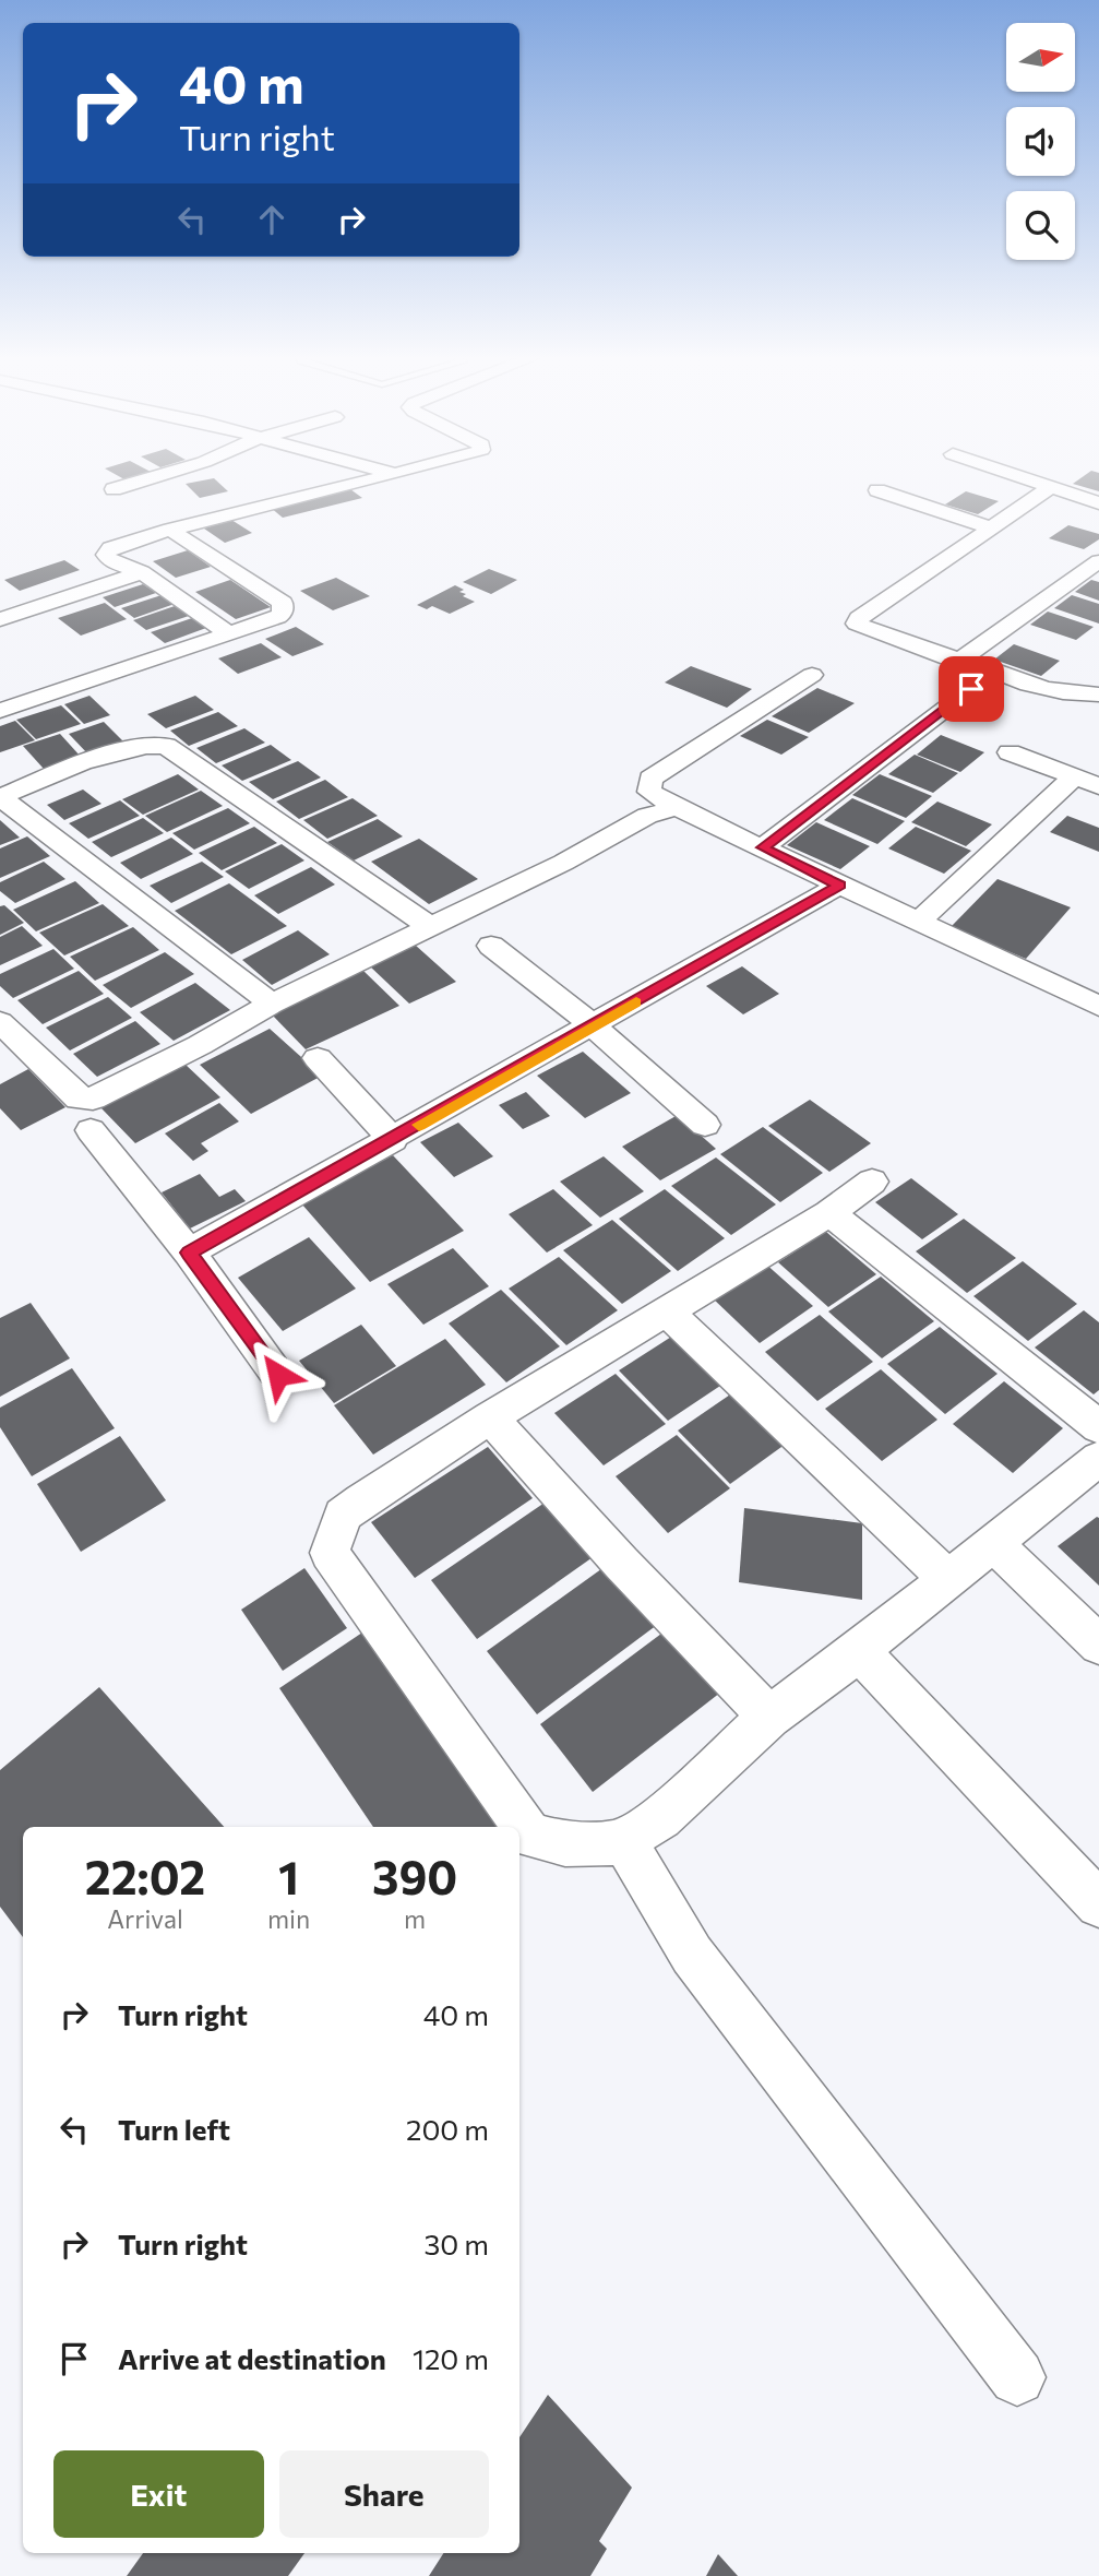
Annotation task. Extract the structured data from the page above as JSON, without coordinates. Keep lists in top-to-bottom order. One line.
{"north":"right","page":{"turn":["40 m","Turn right"],"eta":["22:02","Arrival","1","min","390","m"],"list":[{"name":"Turn right","value":"40 m"},{"name":"Turn left","value":"200 m"},{"name":"Turn right","value":"30 m"},{"name":"Arrive at destination","value":"120 m"}],"buttons":["Exit","Share"]}}
